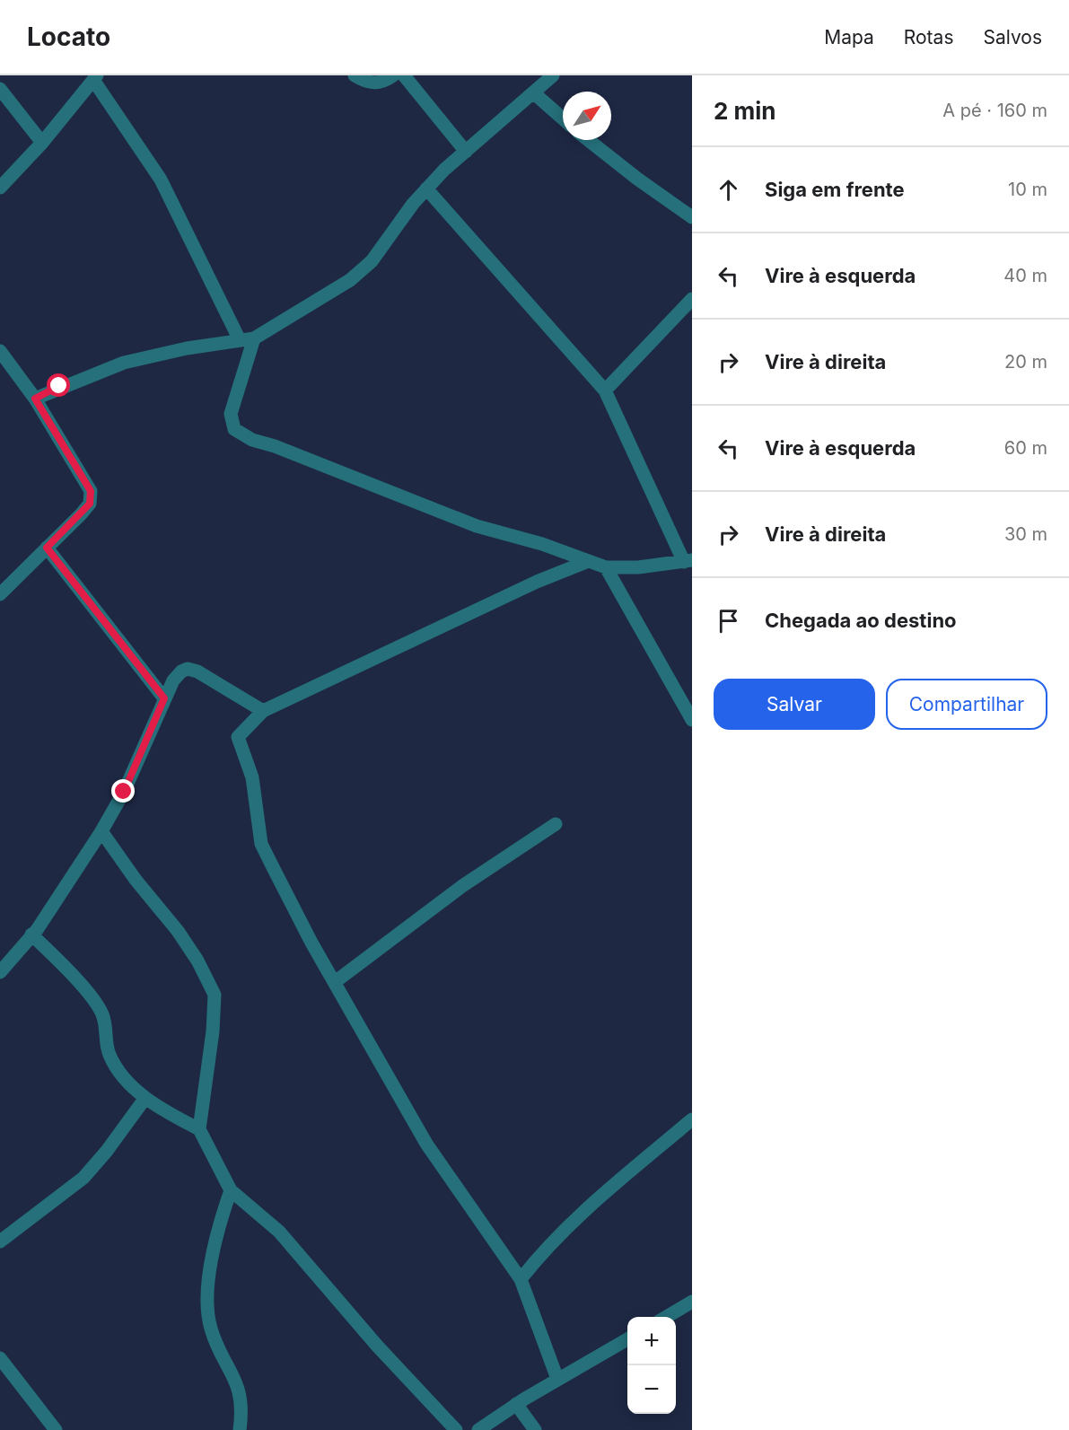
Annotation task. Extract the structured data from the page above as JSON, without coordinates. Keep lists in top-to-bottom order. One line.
{"north":"top right","page":{"header":"Locato","nav":["Mapa","Rotas","Salvos"],"heading":["2 min","A pé · 160 m"],"list":[["Siga em frente","10 m"],["Vire à esquerda","40 m"],["Vire à direita","20 m"],["Vire à esquerda","60 m"],["Vire à direita","30 m"],"Chegada ao destino"],"buttons":["Salvar","Compartilhar"],"map_buttons":["+","−"]}}
